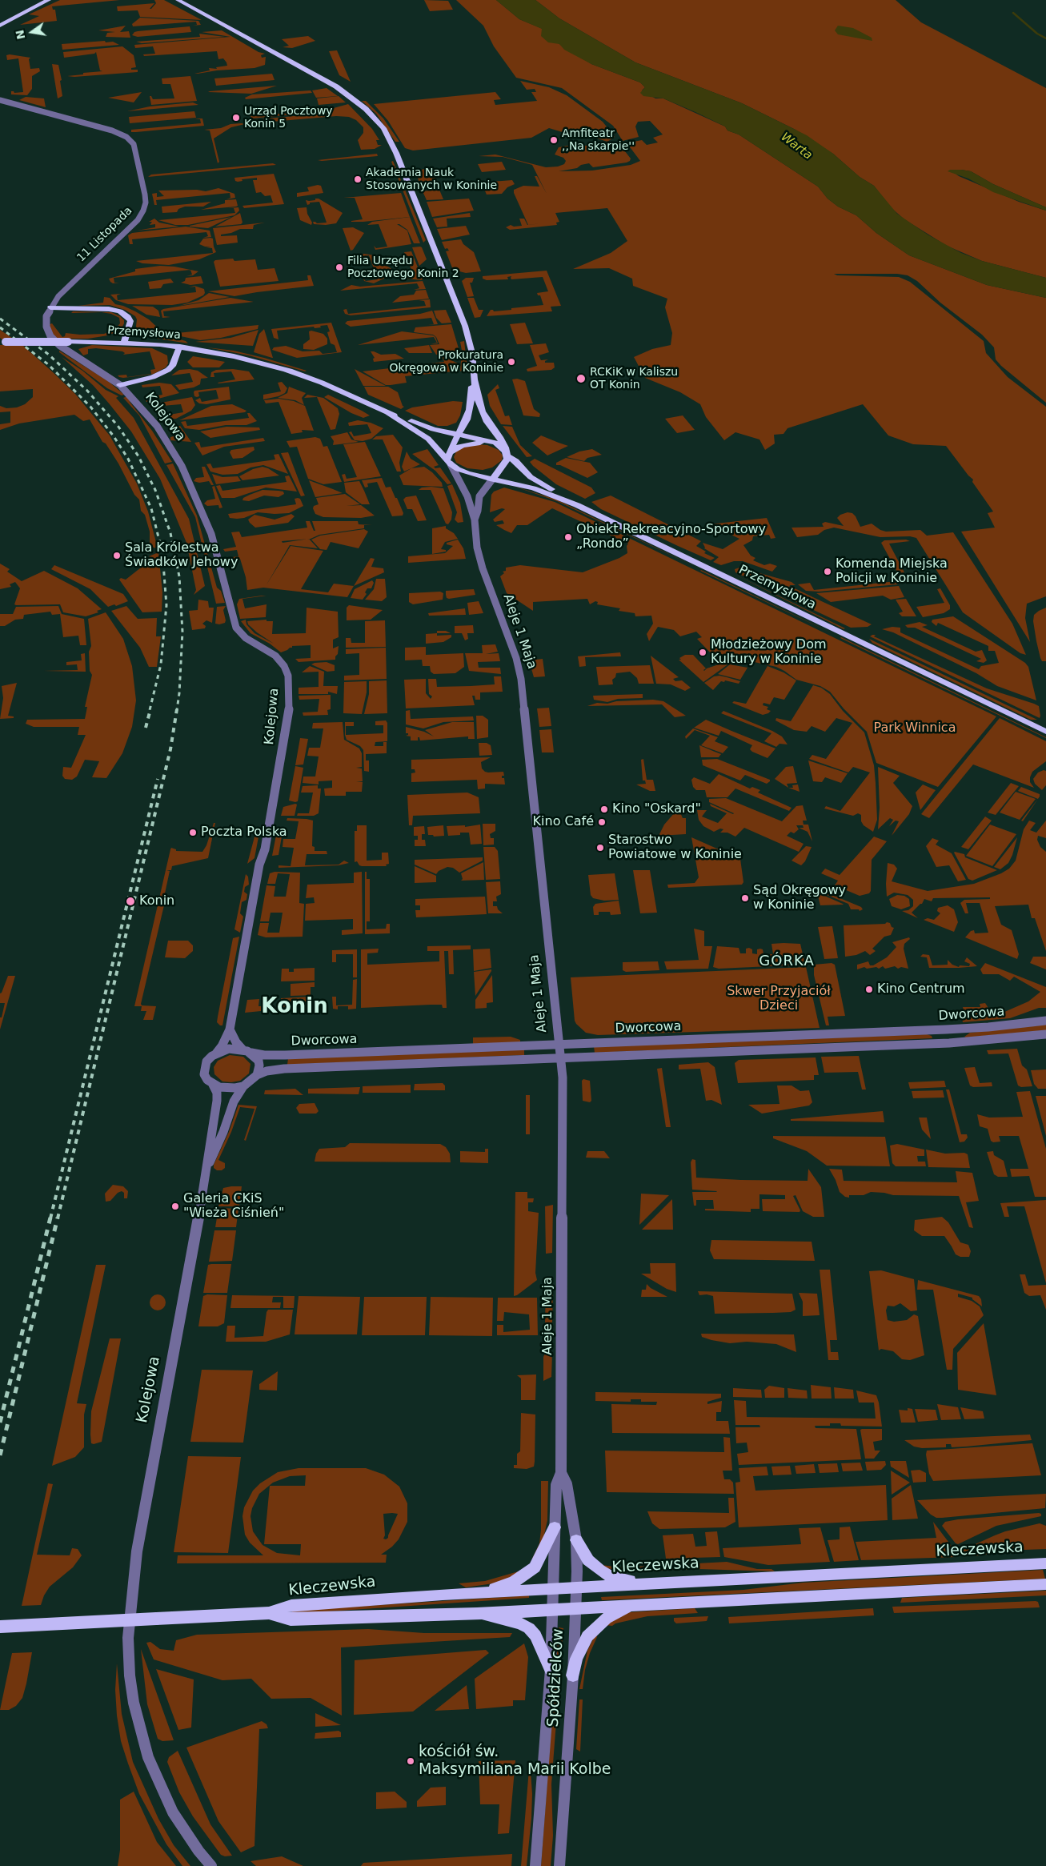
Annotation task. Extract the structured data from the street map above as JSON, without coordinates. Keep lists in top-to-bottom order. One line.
{"streets":{"main road":["Przemysłowa","Kleczewska"],"street":["11 Listopada","Kolejowa","Aleje 1 Maja","Dworcowa","Spółdzielców"]},"crossings":[["11 Listopada","Kolejowa"],["Przemysłowa","Aleje 1 Maja"],["Kolejowa","Dworcowa"],["Aleje 1 Maja","Dworcowa"],["Aleje 1 Maja","Kleczewska"],["Aleje 1 Maja","Spółdzielców"],["Kleczewska","Spółdzielców"]],"districts":["GÓRKA","Konin"],"water":["Warta"],"parks":["Park Winnica","Skwer Przyjaciół Dzieci"],"places":["Urząd Pocztowy Konin 5","Amfiteatr ,,Na skarpie''","Akademia Nauk Stosowanych w Koninie","Filia Urzędu Pocztowego Konin 2","Prokuratura Okręgowa w Koninie","RCKiK w Kaliszu OT Konin","Obiekt Rekreacyjno-Sportowy „Rondo”","Sala Królestwa Świadków Jehowy","Komenda Miejska Policji w Koninie","Młodzieżowy Dom Kultury w Koninie","Kino \"Oskard\"","Kino Café","Poczta Polska","Starostwo Powiatowe w Koninie","Sąd Okręgowy w Koninie","Konin","Kino Centrum","Galeria CKiS \"Wieża Ciśnień\"","kościół św. Maksymiliana Marii Kolbe"],"north":"left"}
